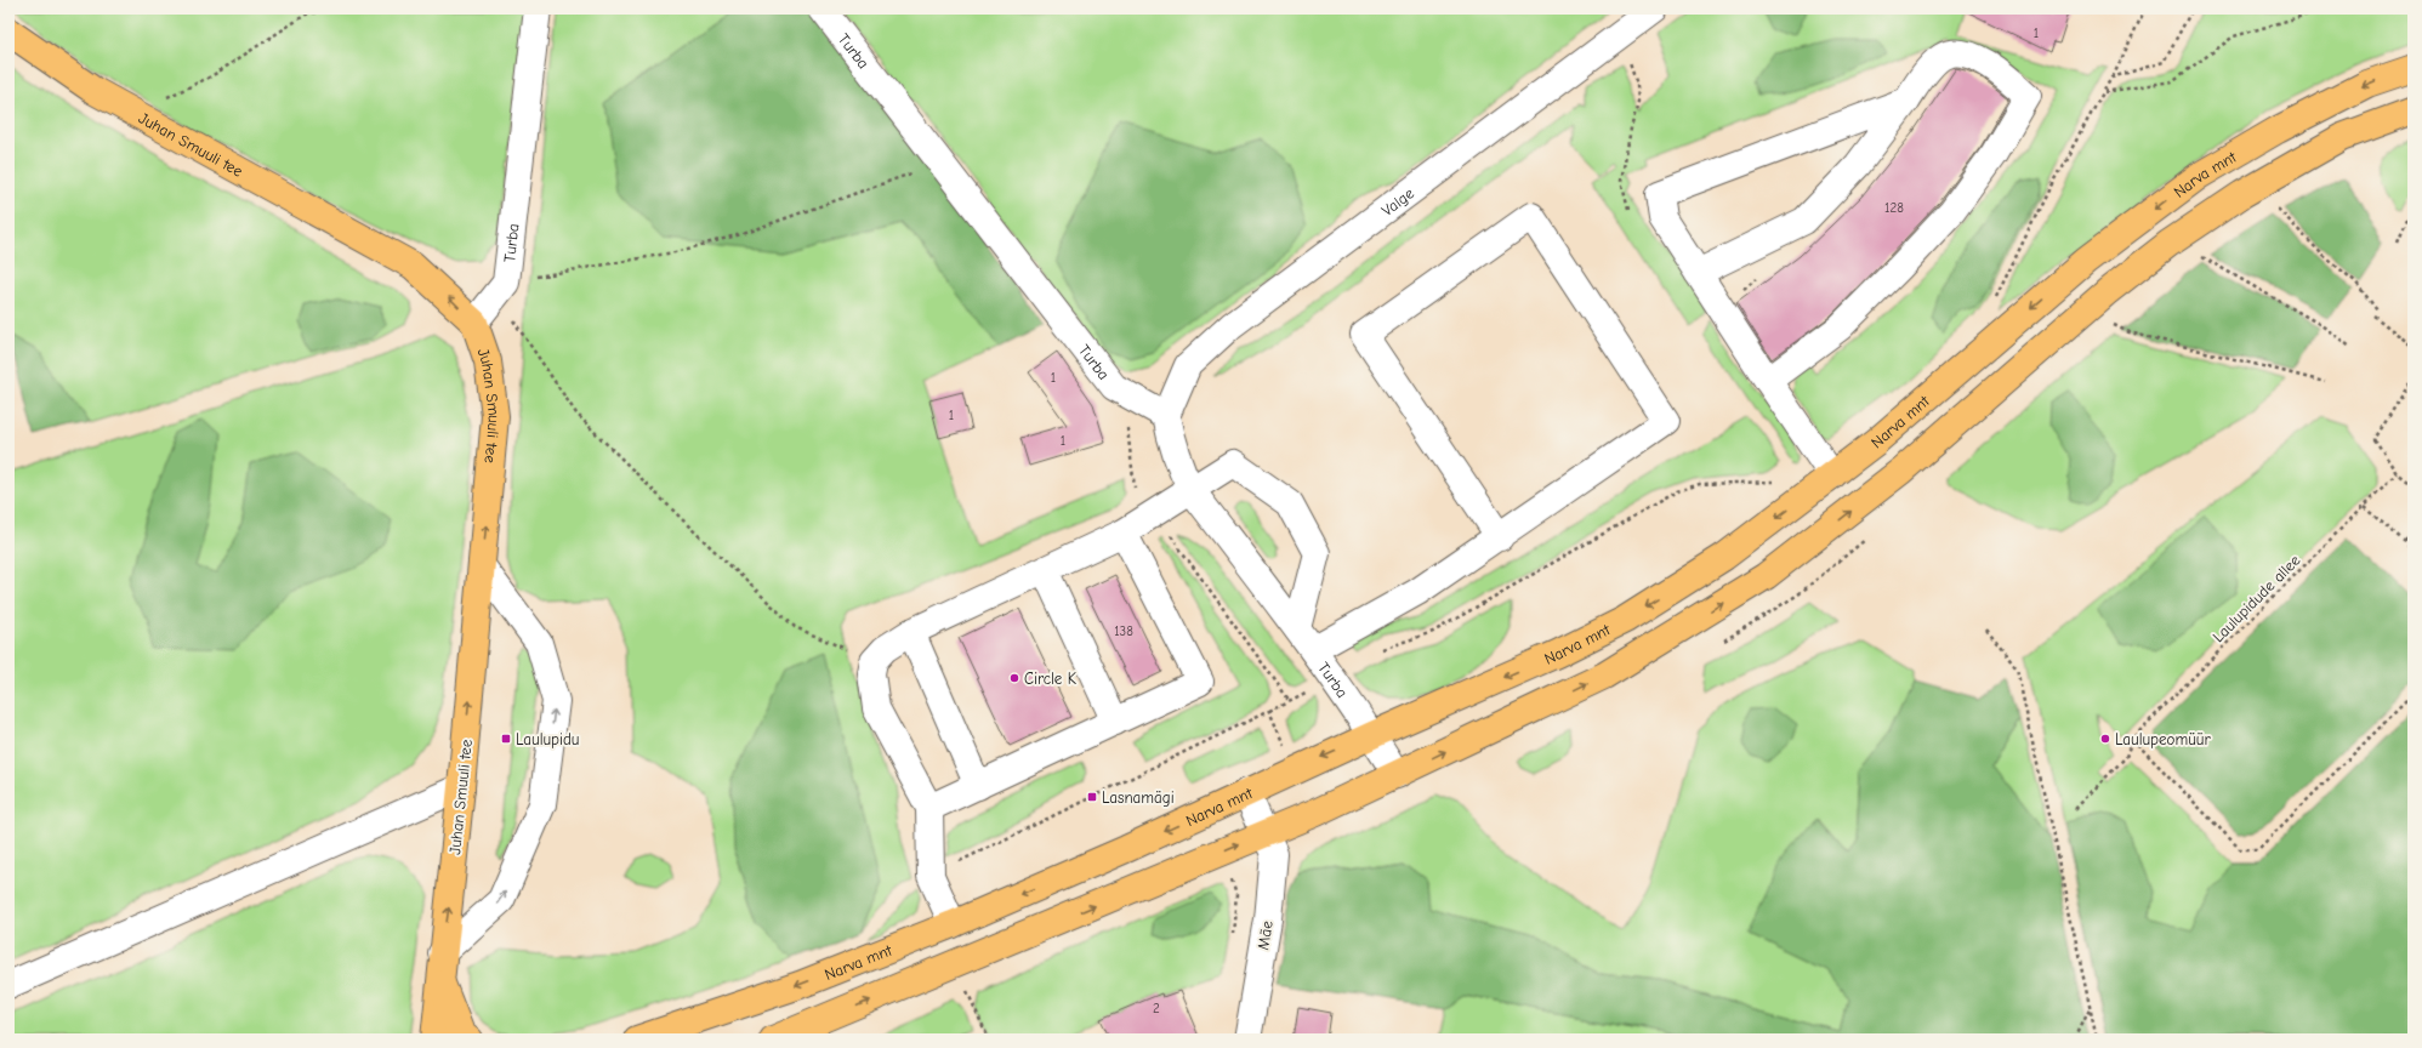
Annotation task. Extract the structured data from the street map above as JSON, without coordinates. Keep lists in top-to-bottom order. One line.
{"streets":{"main road":["Juhan Smuuli tee","Narva mnt"],"street":["Turba","Valge","Mäe"],"path":["Laulupidude allee"]},"crossings":[["Turba","Narva mnt"],["Turba","Valge"],["Narva mnt","Mäe"]],"one_way":["Juhan Smuuli tee"],"places":{"other":["Circle K","Laulupeomüür"],"transit":["Laulupidu","Lasnamägi"]},"house_numbers":["1","128","1","1","1","138","2"]}
